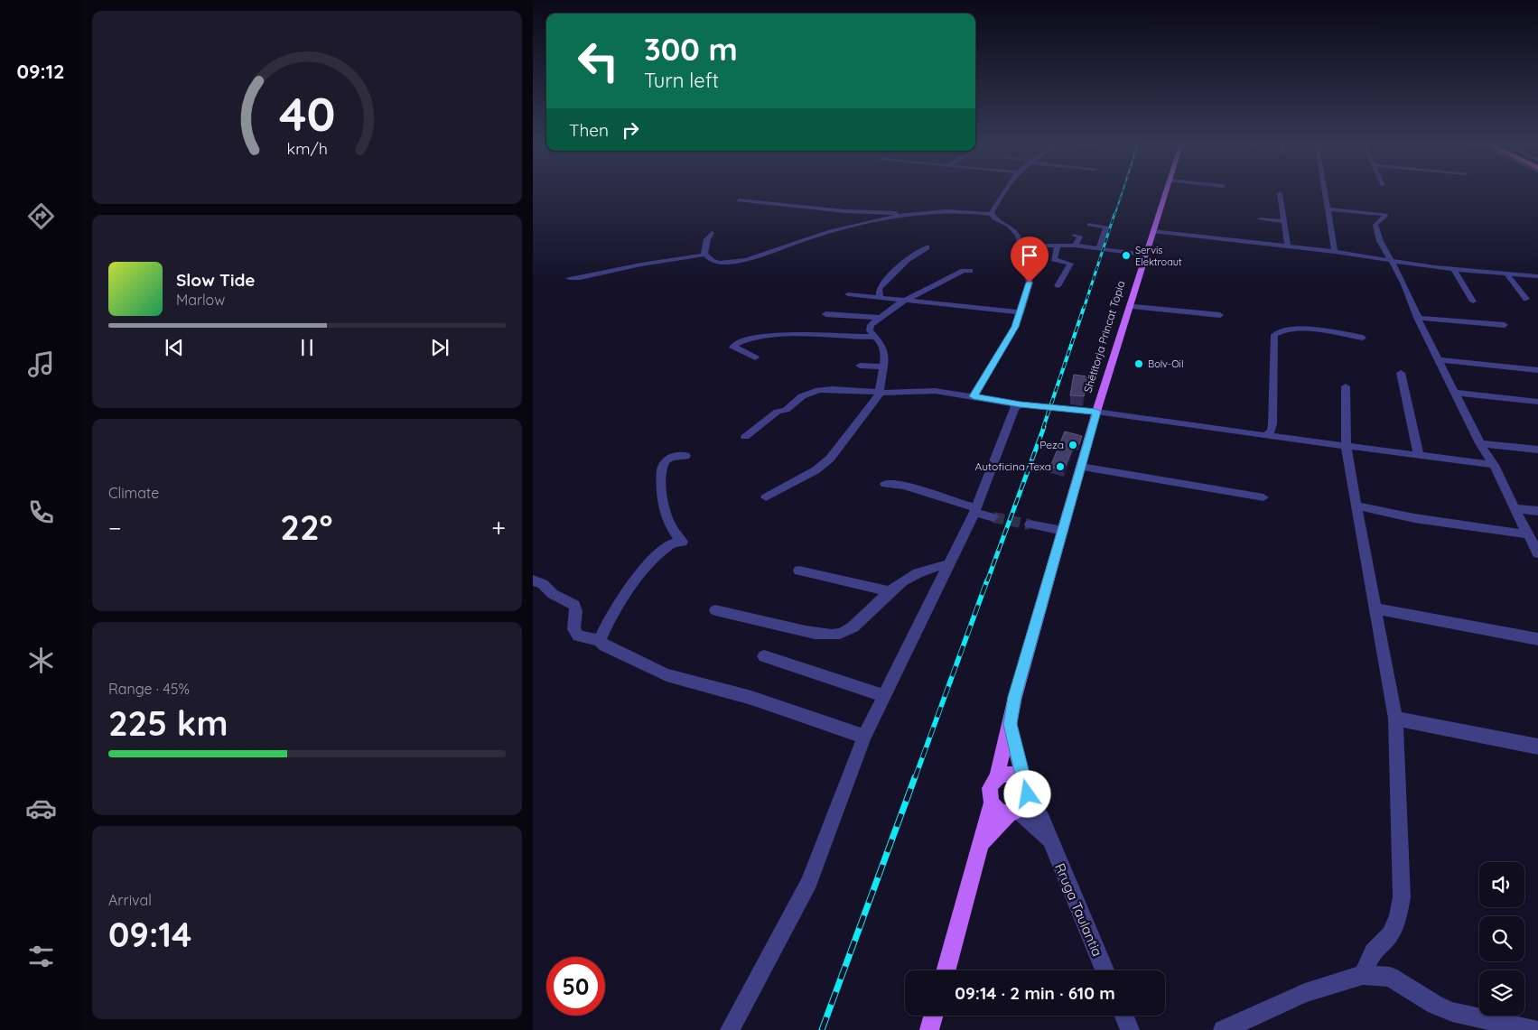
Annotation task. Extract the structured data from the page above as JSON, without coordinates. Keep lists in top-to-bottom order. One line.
{"streets":{"main road":["Shëtitorja Princat Topia"],"street":["Rruga Taulantia"]},"crossings":[["Shëtitorja Princat Topia","Rruga Taulantia"]],"places":["Servis Elektroaut","Bolv-Oil","Peza","Autoficina Texa"],"page":{"tabs":"09:12","turn":["300 m","Turn left"],"then":"Then","song":["Slow Tide","Marlow"],"tile":["Climate",["Range · 45%","225 km"],["Arrival","09:14"]],"heat":["−","22°","+"],"limit":"50","trip":"09:14 · 2 min · 610 m","gauge":["40","km/h"]}}
